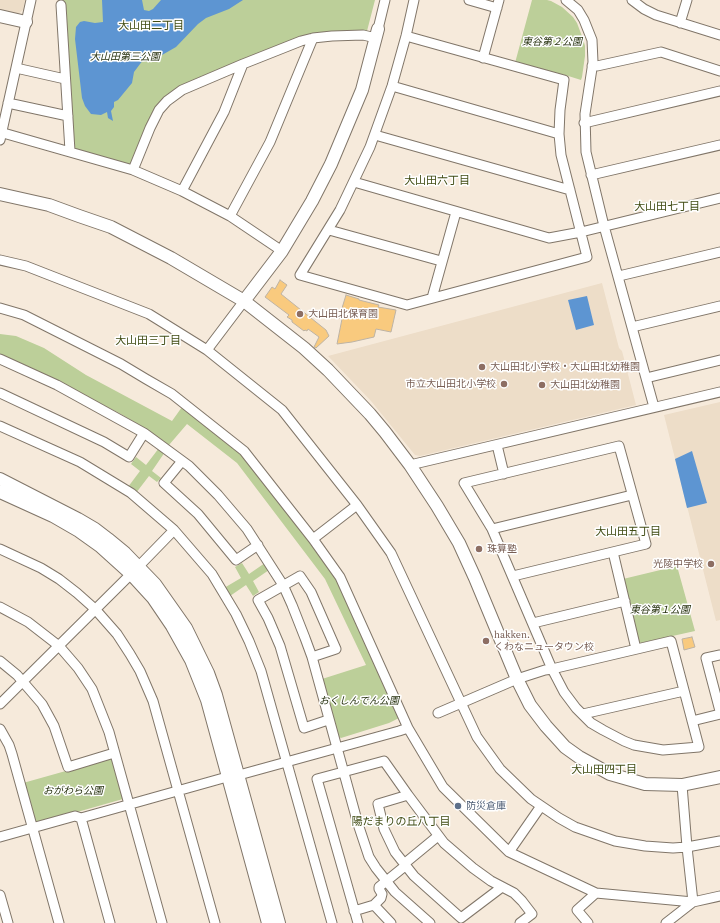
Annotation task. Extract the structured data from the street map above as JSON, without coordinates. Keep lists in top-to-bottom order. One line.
{"districts":["大山田二丁目","大山田六丁目","大山田七丁目","大山田三丁目","大山田五丁目","大山田四丁目","陽だまりの丘八丁目"],"parks":["東谷第２公園","大山田第三公園","東谷第１公園","おくしんでん公園","おがわら公園"],"places":["大山田北保育園","大山田北小学校・大山田北幼稚園","市立大山田北小学校","大山田北幼稚園","珠算塾","光陵中学校","hakken. くわなニュータウン校","防災倉庫"]}
